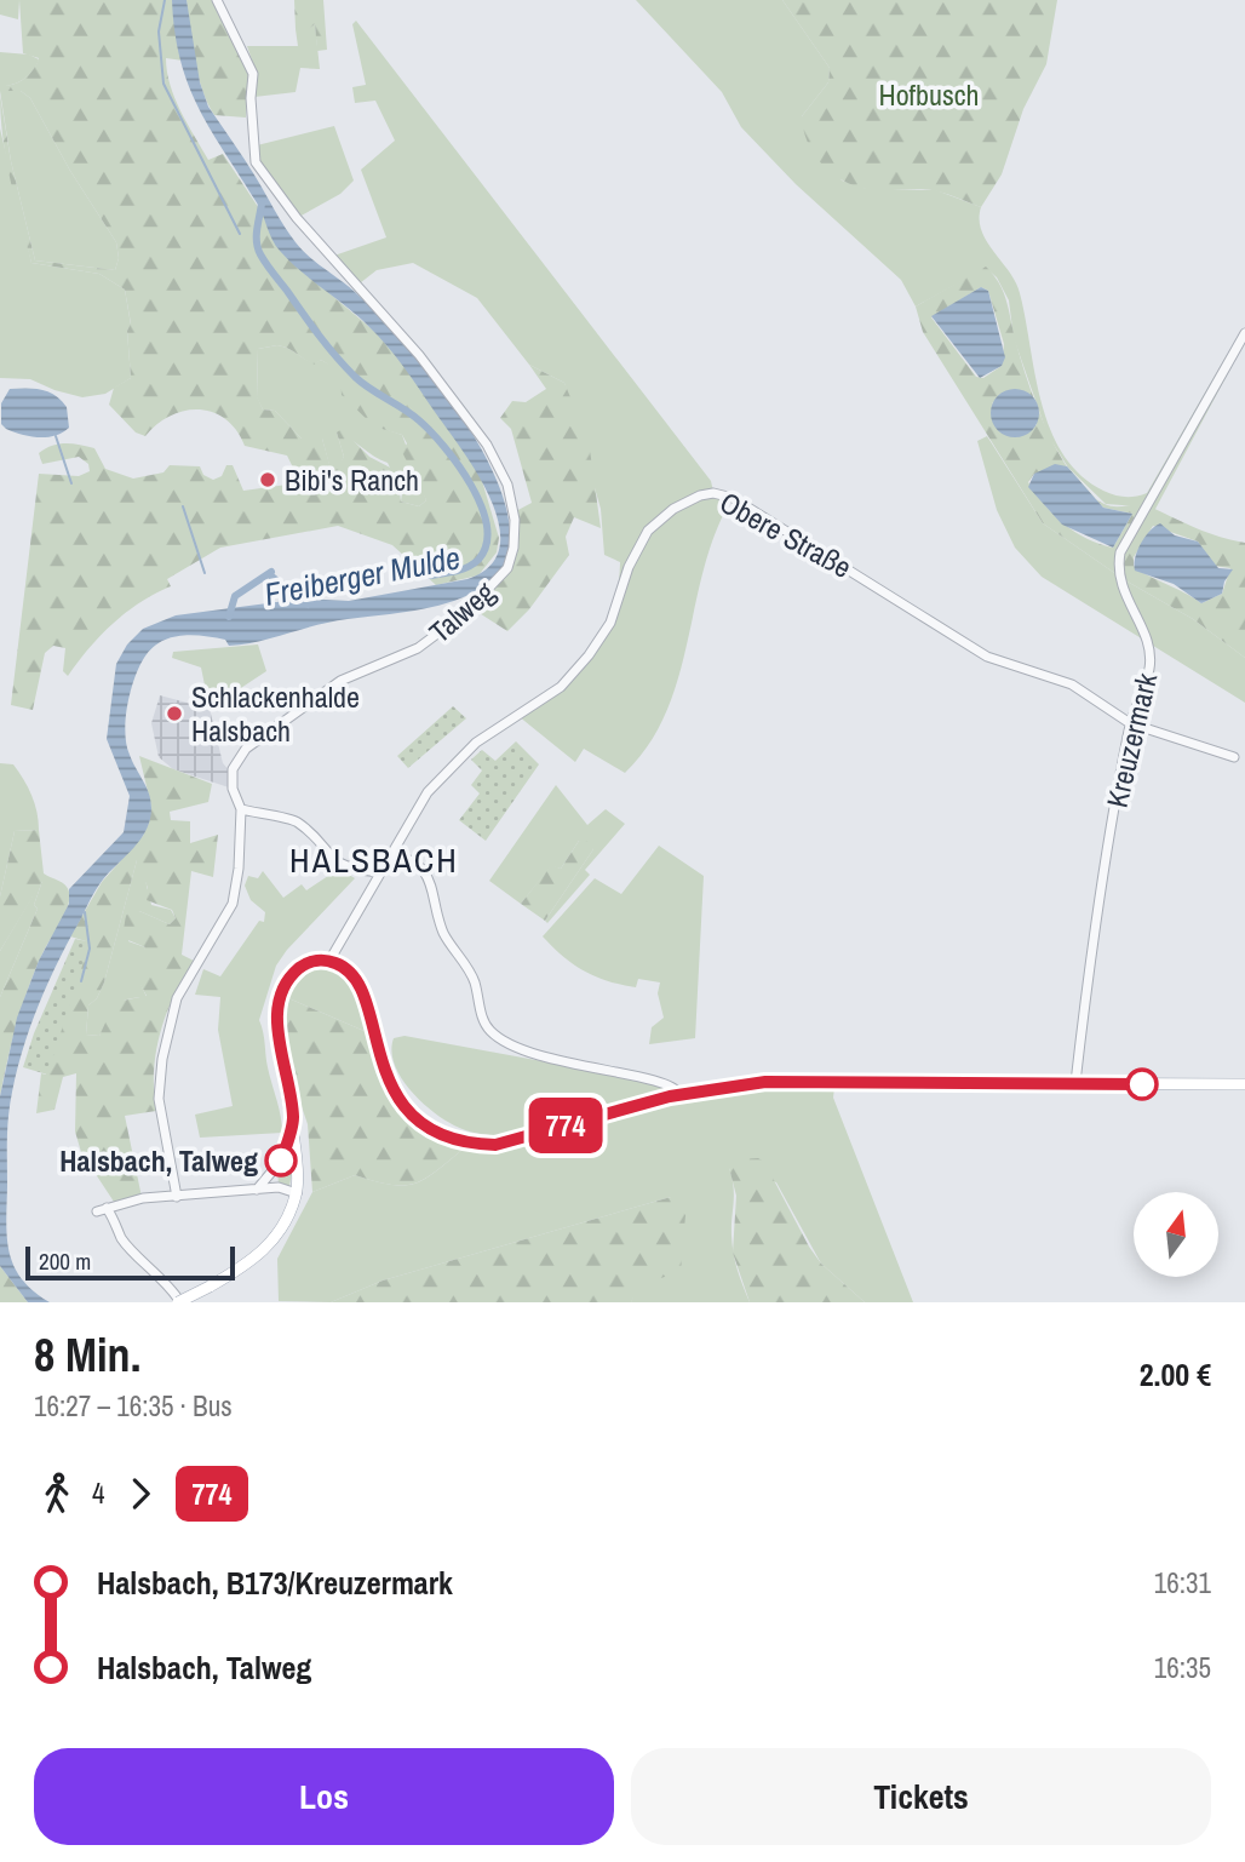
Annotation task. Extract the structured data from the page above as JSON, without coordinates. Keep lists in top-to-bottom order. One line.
{"streets":{"street":["Obere Straße","Talweg","Kreuzermark"]},"crossings":[["Obere Straße","Kreuzermark"]],"districts":["HALSBACH"],"water":["Freiberger Mulde"],"parks":["Hofbusch"],"places":["Bibi's Ranch","Schlackenhalde Halsbach","Halsbach, Talweg"],"lines":["bus line 774"],"scale_bar":"200 m","north":"top","page":{"on_map":"774","scale":"200 m","heading":["8 Min.","16:27 – 16:35 · Bus","2.00 €"],"legs":["4","774"],"list":[{"name":"Halsbach, B173/Kreuzermark","value":"16:31"},{"name":"Halsbach, Talweg","value":"16:35"}],"buttons":["Los","Tickets"]}}
